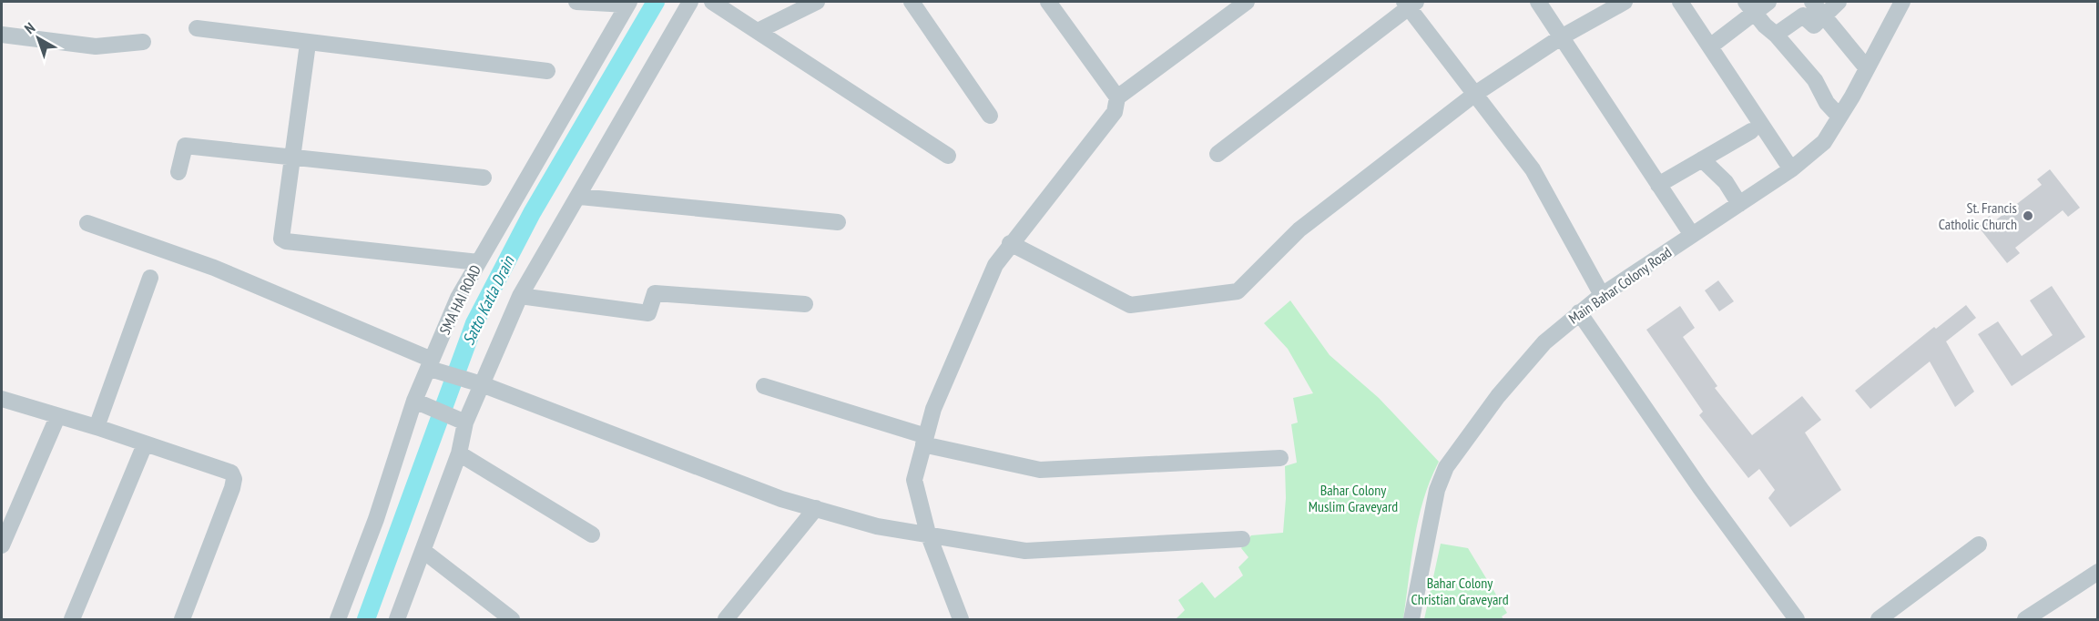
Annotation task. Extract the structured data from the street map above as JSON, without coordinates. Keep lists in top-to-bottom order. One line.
{"streets":{"street":["Main Bahar Colony Road","SMA HAI ROAD"]},"water":["Satto Katla Drain"],"parks":["Bahar Colony Muslim Graveyard","Bahar Colony Christian Graveyard"],"places":["St. Francis Catholic Church"],"north":"top left"}
